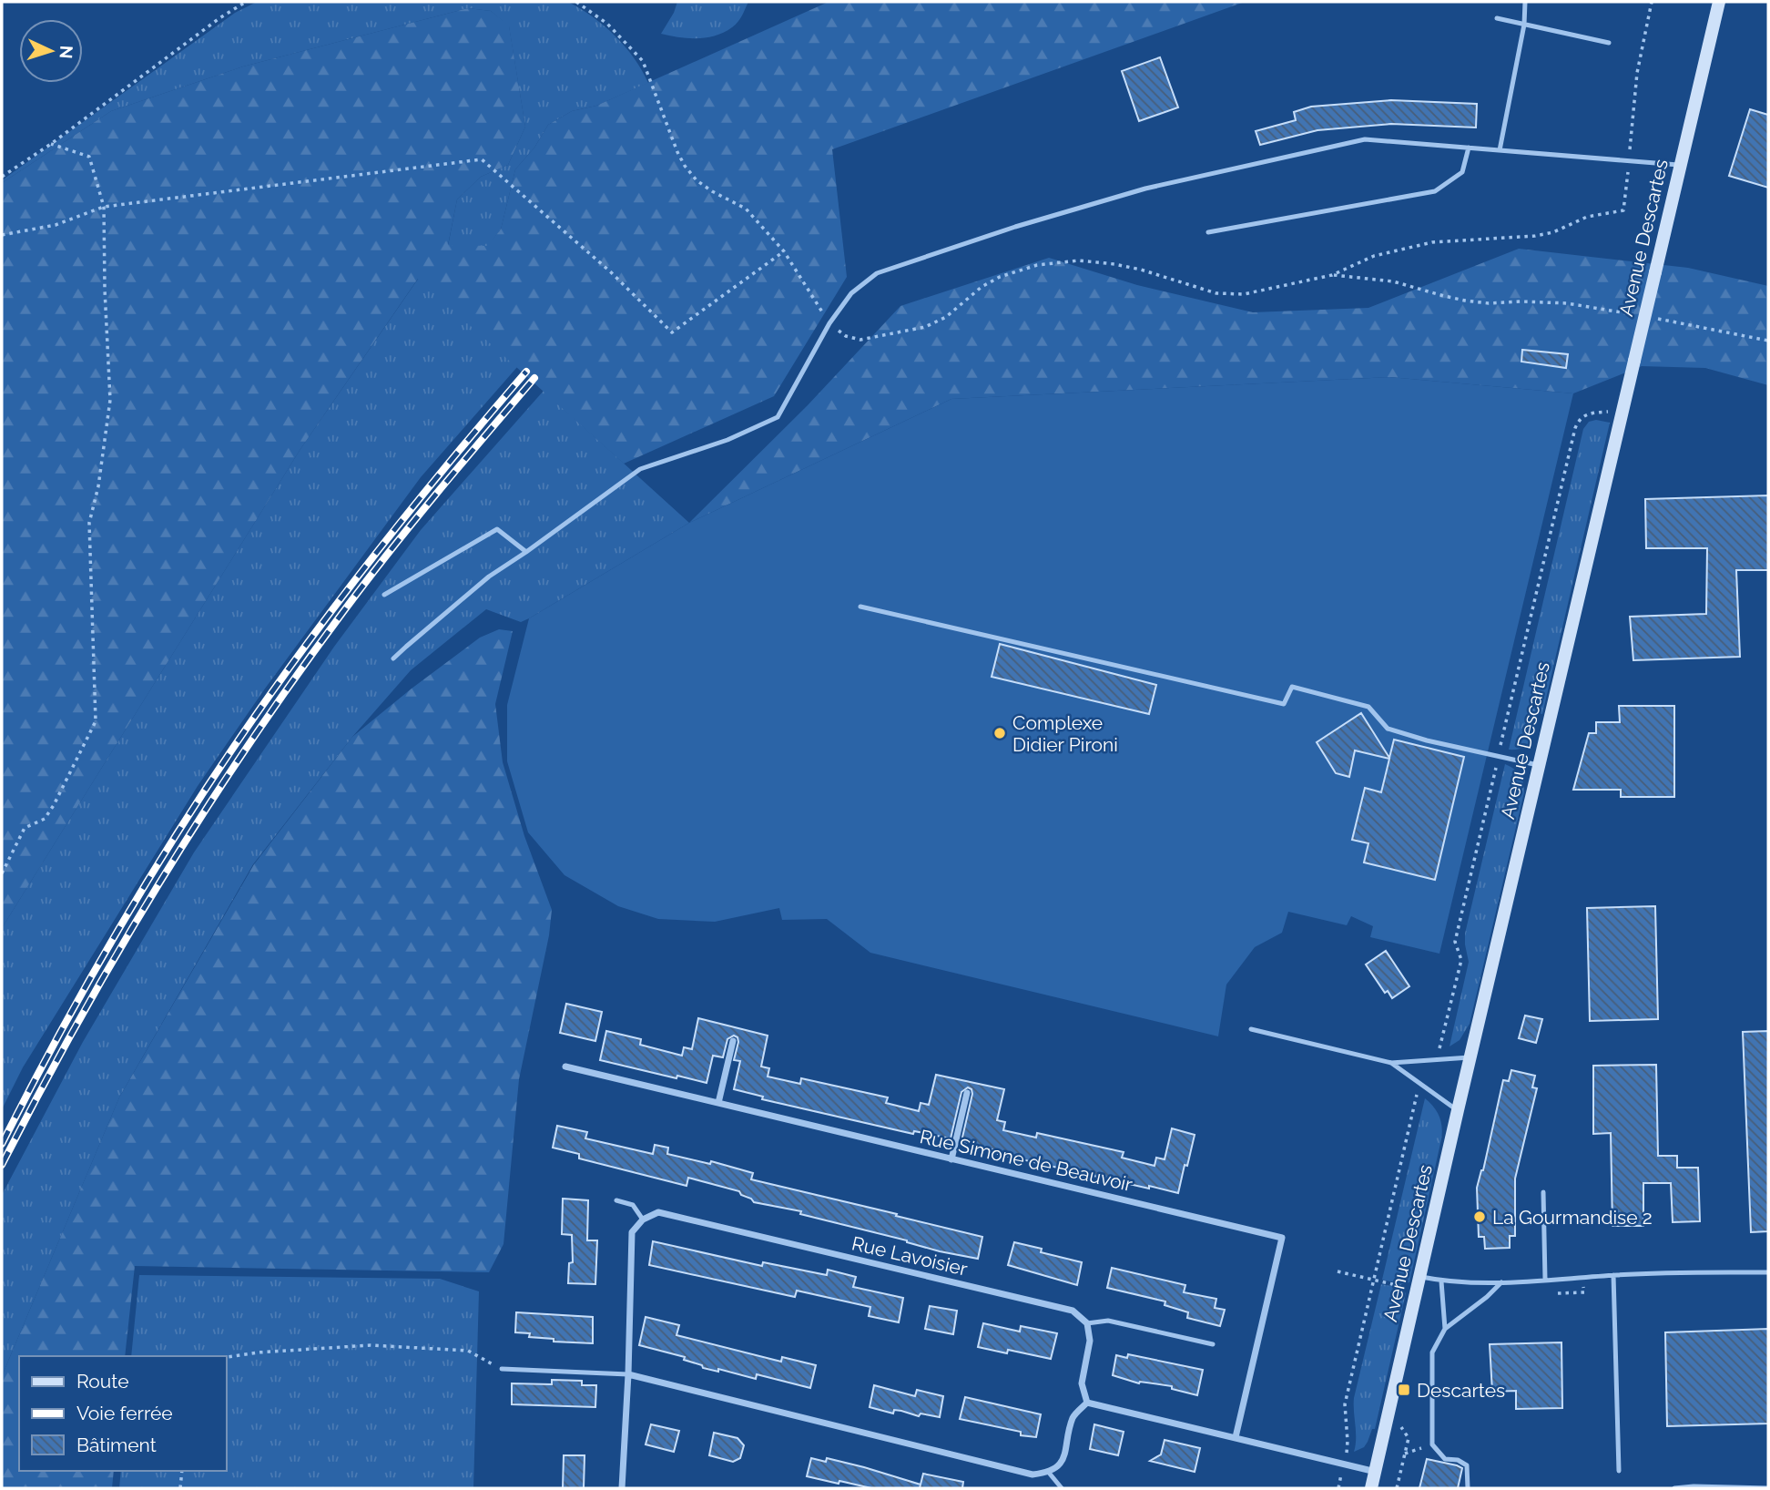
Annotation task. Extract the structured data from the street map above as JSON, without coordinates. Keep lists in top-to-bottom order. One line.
{"streets":{"main road":["Avenue Descartes"],"street":["Rue Simone de Beauvoir","Rue Lavoisier"]},"places":{"other":["Complexe Didier Pironi","La Gourmandise 2"],"transit":["Descartes"]},"legend":["Route","Voie ferrée","Bâtiment"],"north":"right"}
